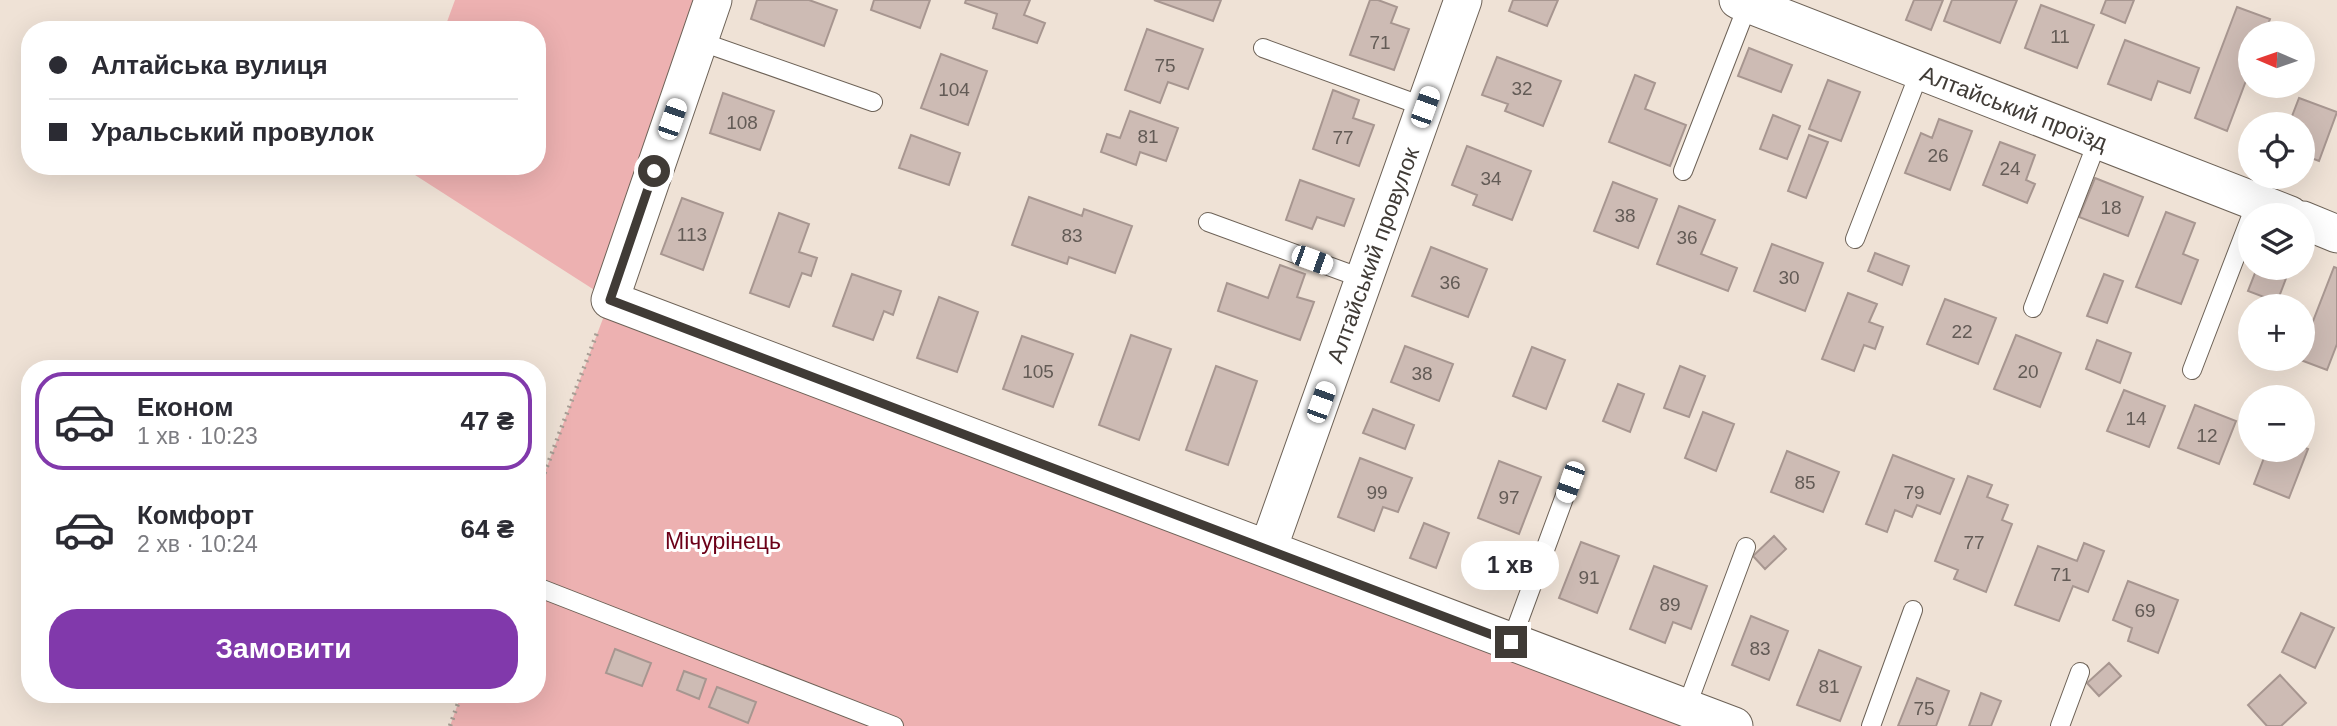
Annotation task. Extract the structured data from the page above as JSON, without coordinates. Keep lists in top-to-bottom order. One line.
{"streets":{"street":["Алтайський проїзд","Алтайський провулок"]},"parks":["Мічурінець"],"house_numbers":["11","71","75","32","104","108","81","77","26","24","34","18","38","113","83","36","30","36","22","105","20","38","14","12","85","99","79","97","77","71","91","89","69","83","81","75"],"north":"left","page":{"map_buttons":["+","−"],"banner":["Алтайська вулиця","Уральський провулок"],"list":[{"name":"Економ","note":"1 хв · 10:23","value":"47 ₴"},{"name":"Комфорт","note":"2 хв · 10:24","value":"64 ₴"}],"bubble":"1 хв","buttons":"Замовити"}}
